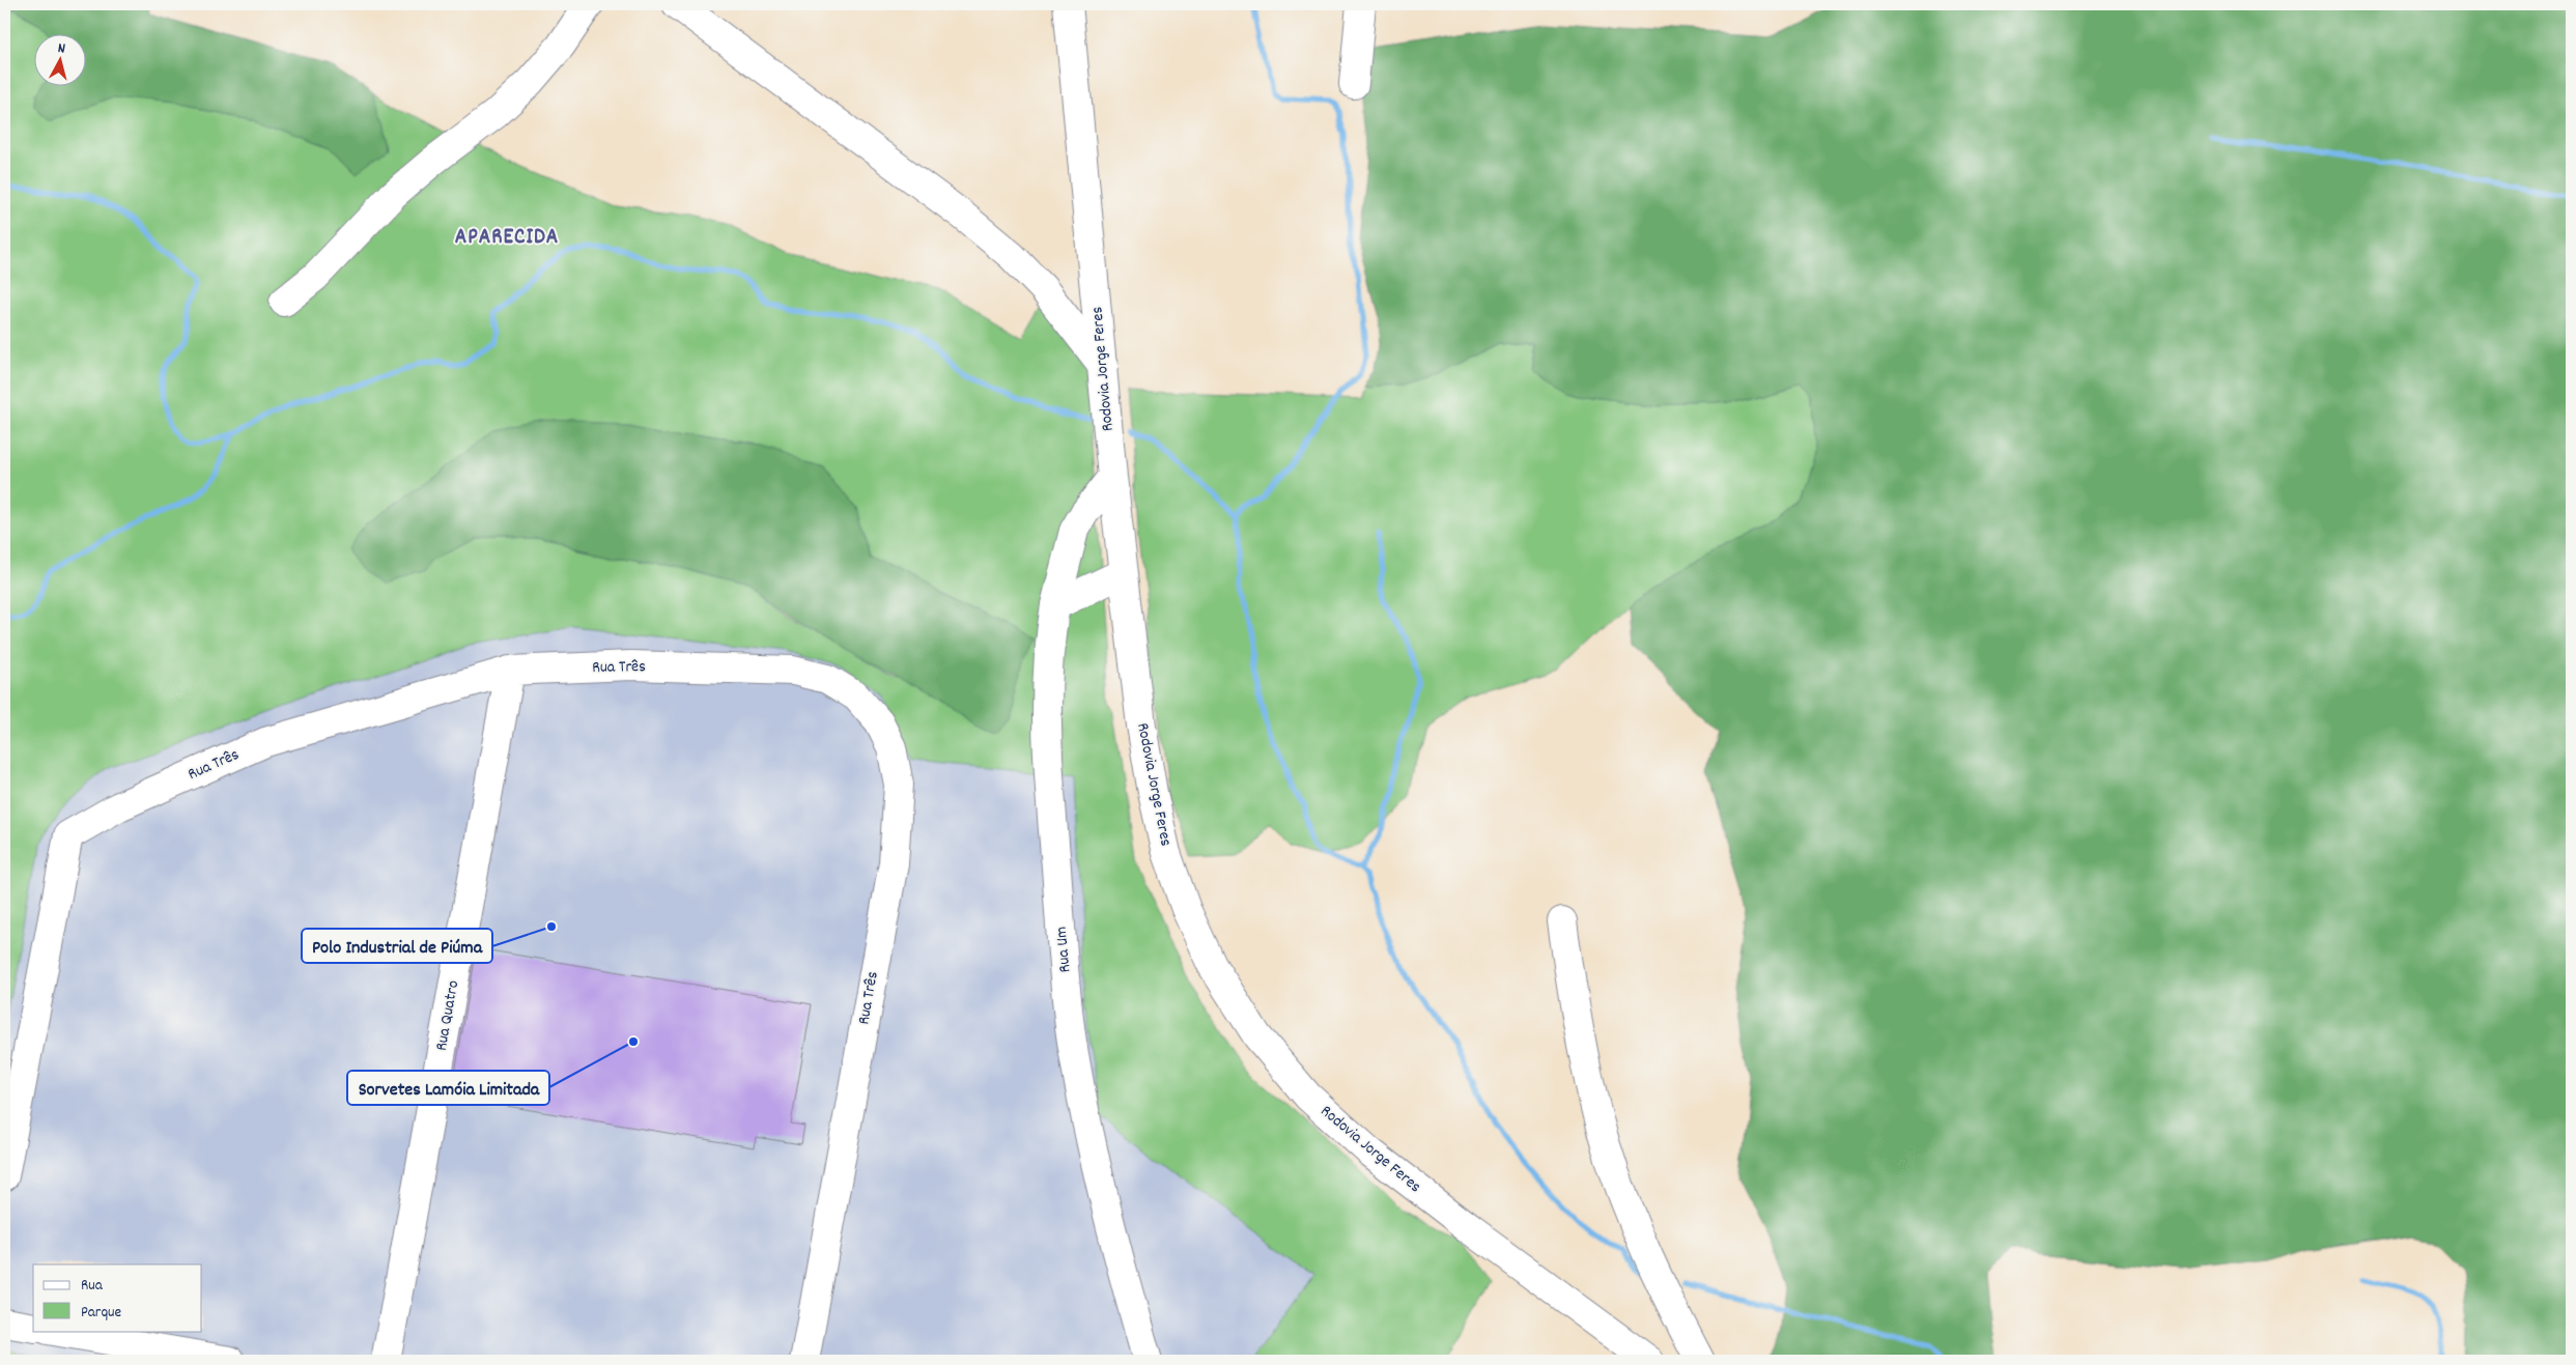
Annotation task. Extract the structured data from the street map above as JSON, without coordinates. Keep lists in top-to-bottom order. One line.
{"streets":{"street":["Rodovia Jorge Feres","Rua Três","Rua Um","Rua Quatro"]},"crossings":[["Rodovia Jorge Feres","Rua Um"],["Rua Três","Rua Quatro"]],"districts":["APARECIDA"],"places":["Polo Industrial de Piúma","Sorvetes Lamóia Limitada"],"legend":["Rua","Parque"],"north":"top"}
